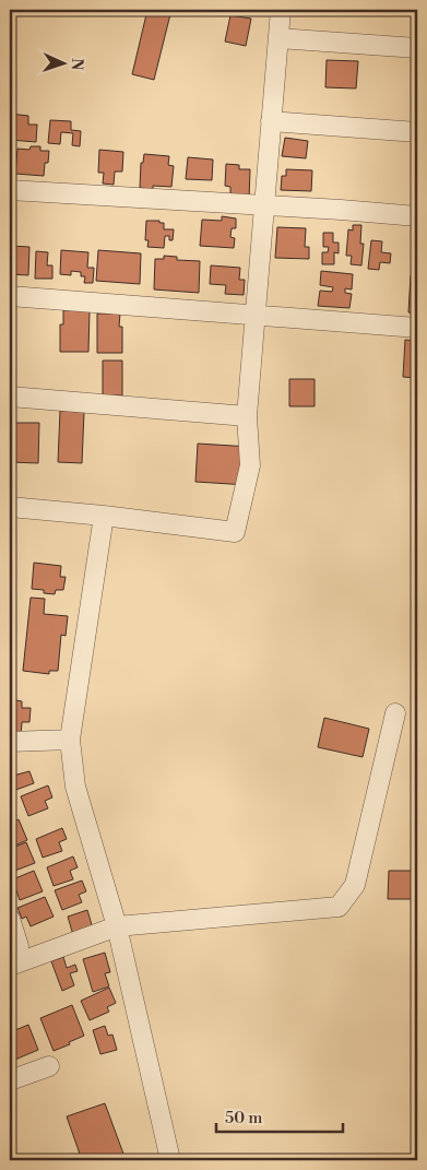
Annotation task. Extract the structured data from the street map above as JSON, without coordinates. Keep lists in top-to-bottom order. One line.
{"scale_bar":"50 m","north":"right"}
